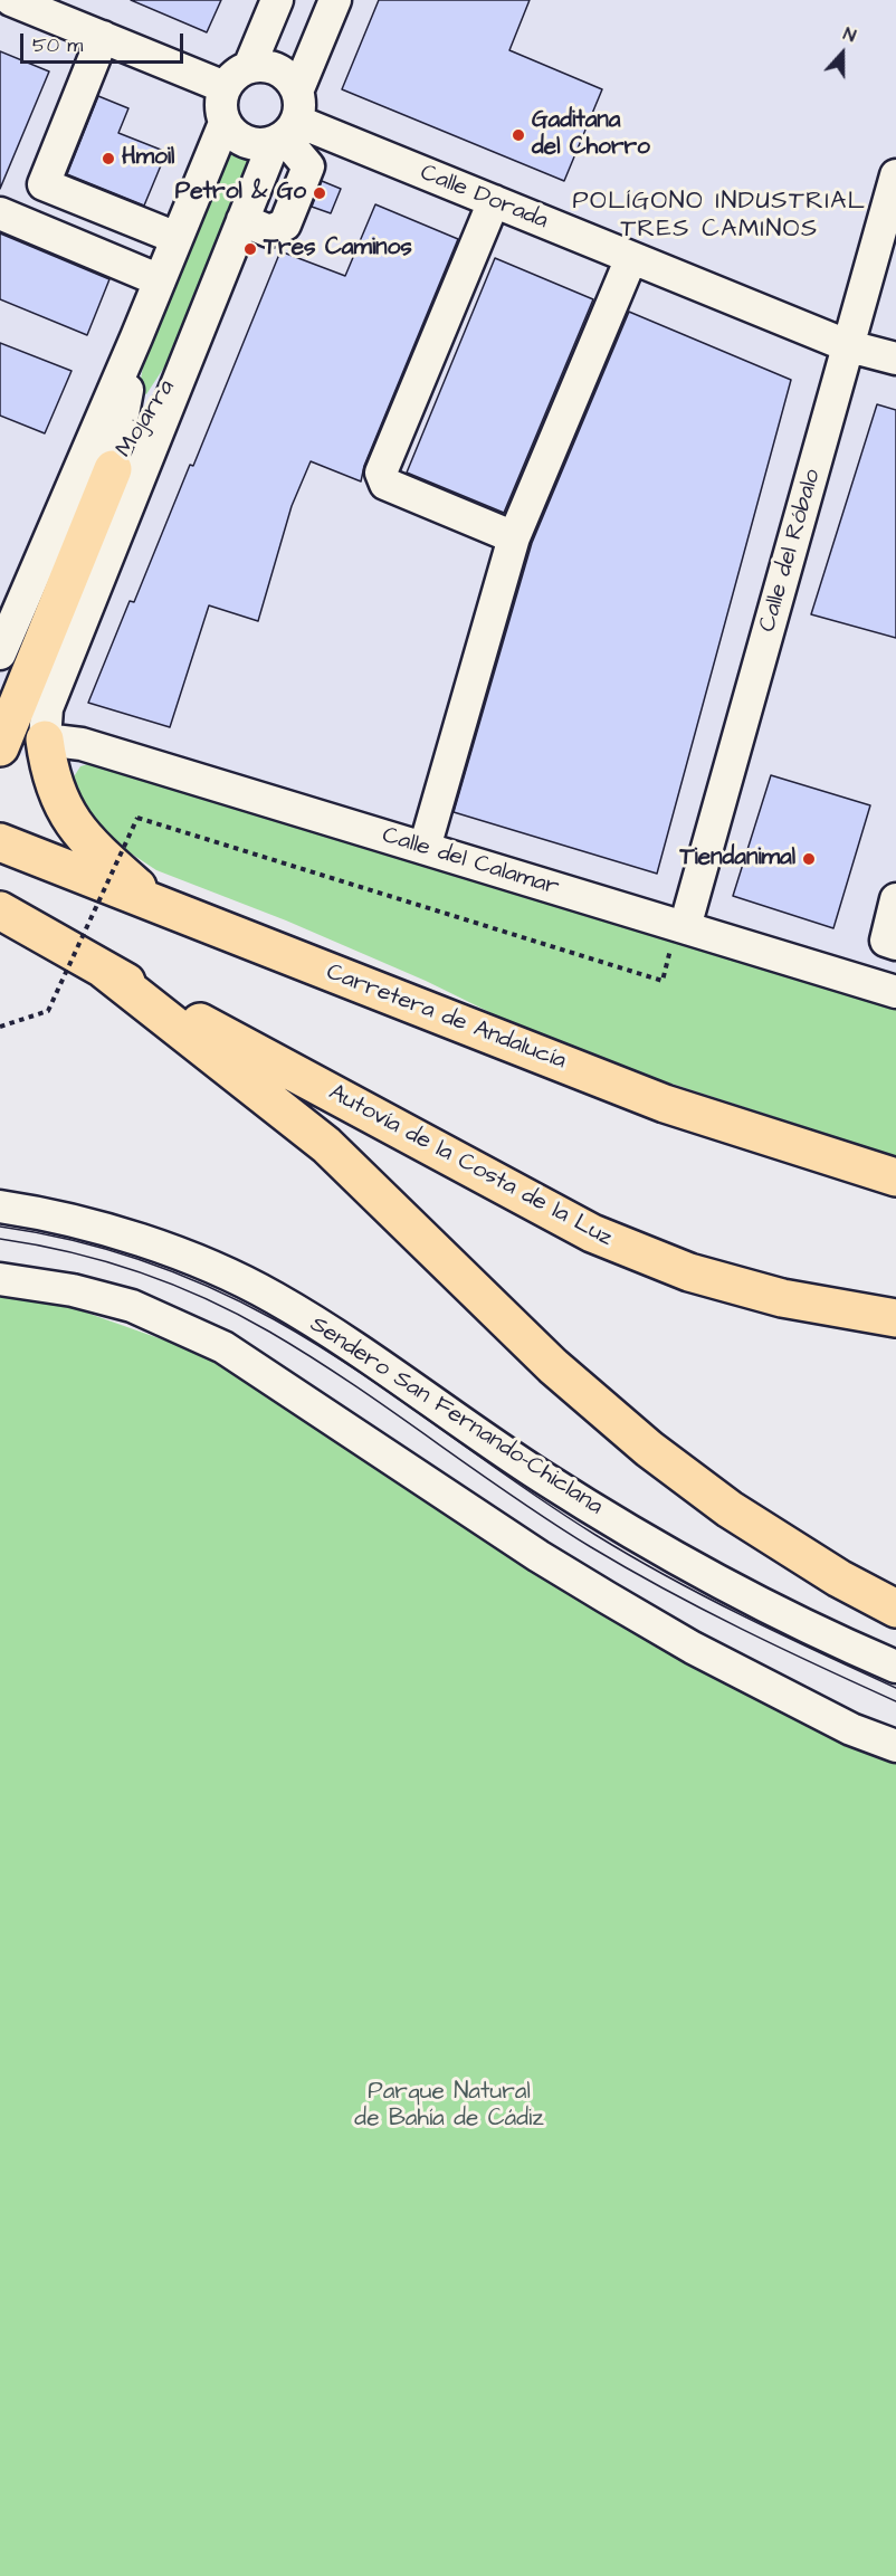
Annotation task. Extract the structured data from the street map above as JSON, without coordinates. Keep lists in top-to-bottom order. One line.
{"streets":{"highway":["Carretera de Andalucía","Autovía de la Costa de la Luz"],"street":["Calle Dorada","Mojarra","Calle del Róbalo","Calle del Calamar","Sendero San Fernando-Chiclana"]},"crossings":[["Calle Dorada","Calle del Róbalo"],["Calle del Róbalo","Calle del Calamar"]],"districts":["POLÍGONO INDUSTRIAL TRES CAMINOS"],"parks":["Parque Natural de Bahía de Cádiz"],"places":["Gaditana del Chorro","Hmoil","Petrol & Go","Tres Caminos","Tiendanimal"],"scale_bar":"50 m","north":"top"}
